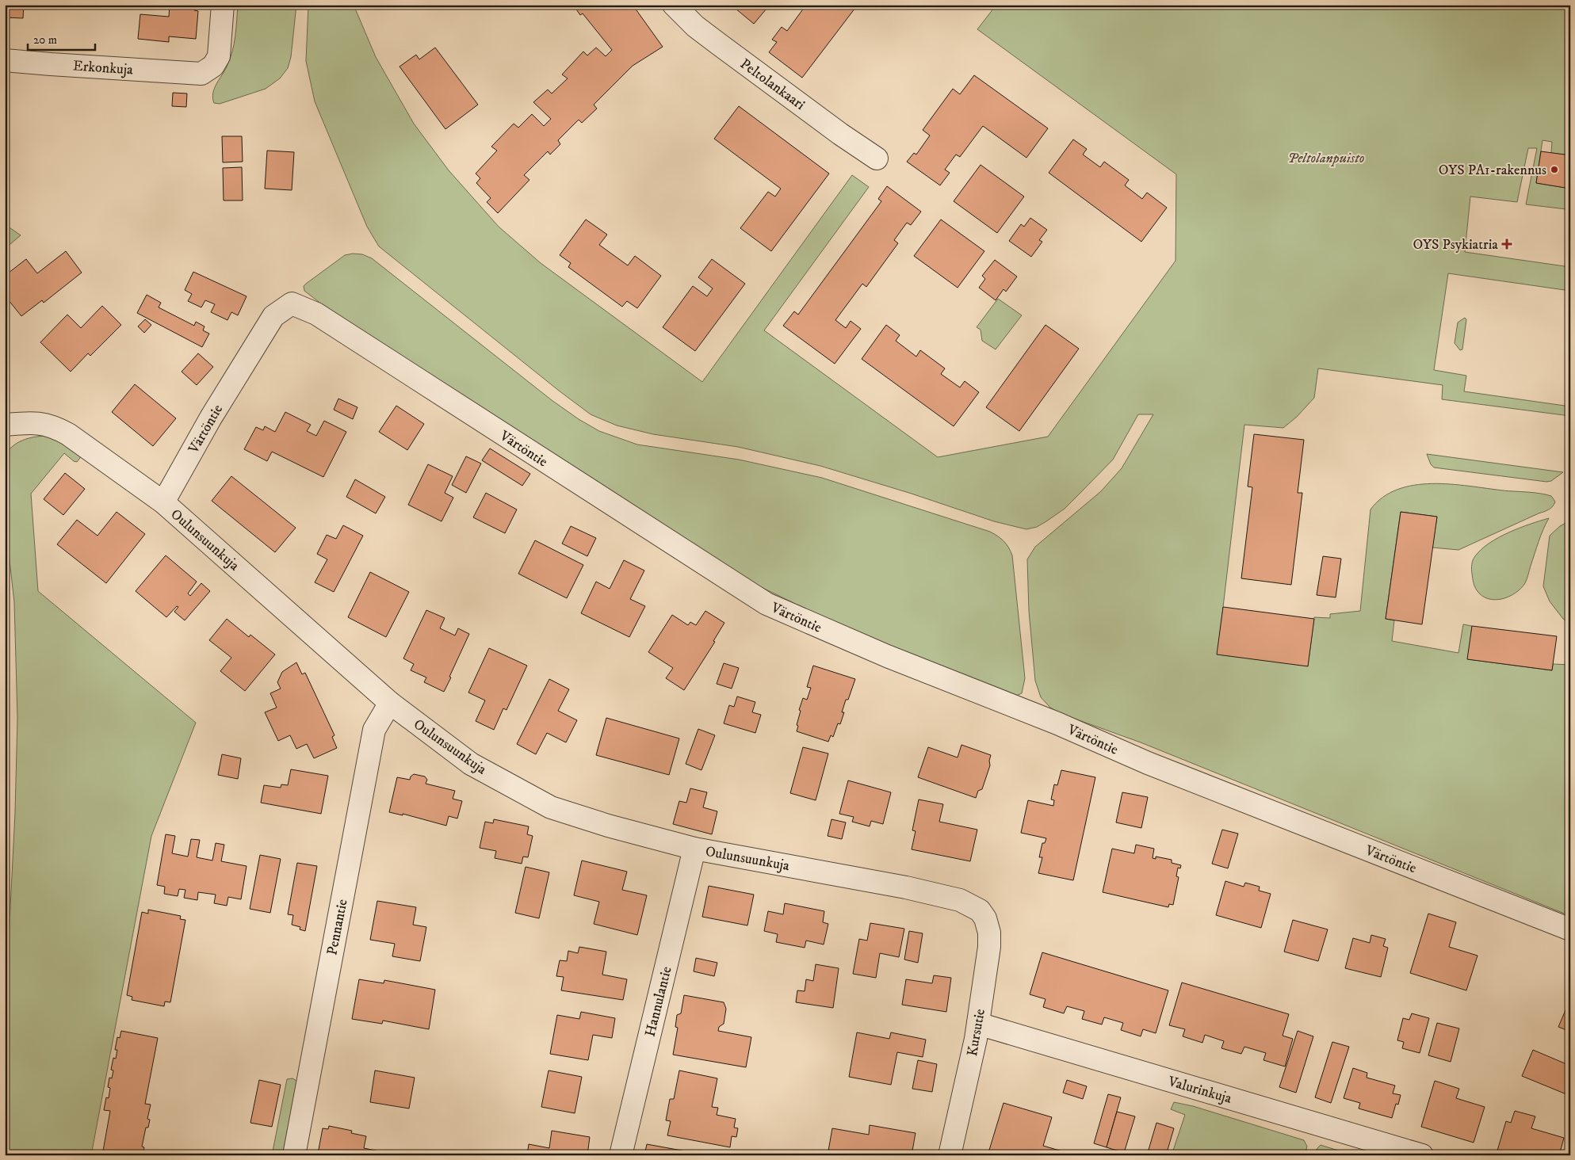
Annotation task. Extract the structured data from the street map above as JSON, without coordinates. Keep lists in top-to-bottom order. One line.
{"streets":{"street":["Erkonkuja","Peltolankaari","Värtöntie","Oulunsuunkuja","Pennantie","Hannulantie","Kursutie","Valurinkuja"]},"crossings":[["Värtöntie","Oulunsuunkuja"],["Oulunsuunkuja","Pennantie"],["Oulunsuunkuja","Hannulantie"],["Oulunsuunkuja","Kursutie"],["Kursutie","Valurinkuja"]],"parks":["Peltolanpuisto"],"places":{"other":["OYS PA1-rakennus"],"health":["OYS Psykiatria"]},"scale_bar":"20 m"}
